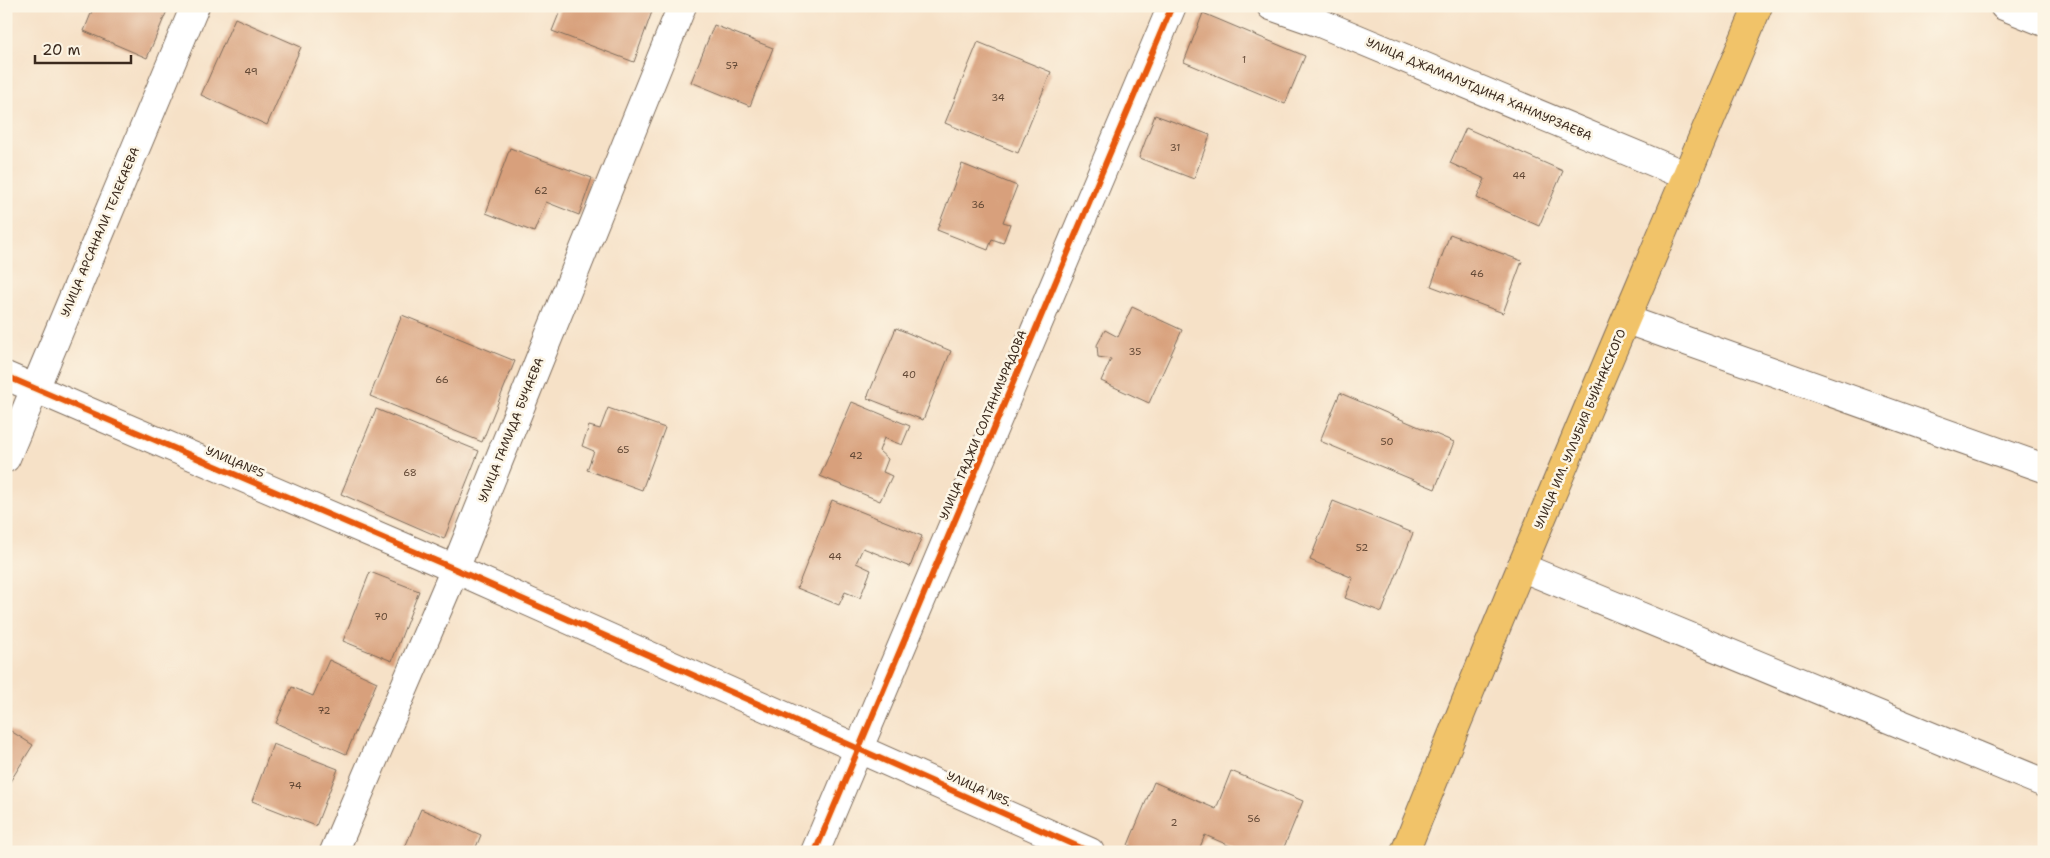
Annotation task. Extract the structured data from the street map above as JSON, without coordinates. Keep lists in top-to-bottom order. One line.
{"streets":{"main road":["УЛИЦА ИМ. УЛЛУБИЯ БУЙНАКСКОГО"],"street":["УЛИЦА ДЖАМАЛУТДИНА ХАНМУРЗАЕВА","УЛИЦА АРСАНАЛИ ТЕЛЕКАЕВА","УЛИЦА ГАДЖИ СОЛТАНМУРАДОВА","УЛИЦА ГАМИДА БУЧАЕВА","УЛИЦА№5","УЛИЦА №5."]},"crossings":[["УЛИЦА ДЖАМАЛУТДИНА ХАНМУРЗАЕВА","УЛИЦА ИМ. УЛЛУБИЯ БУЙНАКСКОГО"],["УЛИЦА АРСАНАЛИ ТЕЛЕКАЕВА","УЛИЦА№5"],["УЛИЦА ГАДЖИ СОЛТАНМУРАДОВА","УЛИЦА№5"],["УЛИЦА ГАДЖИ СОЛТАНМУРАДОВА","УЛИЦА №5."],["УЛИЦА ГАМИДА БУЧАЕВА","УЛИЦА№5"],["УЛИЦА№5","УЛИЦА №5."]],"house_numbers":["1","57","49","34","31","44","62","36","46","35","40","66","50","65","42","68","52","44","70","72","74","56","2"],"scale_bar":"20 m"}
